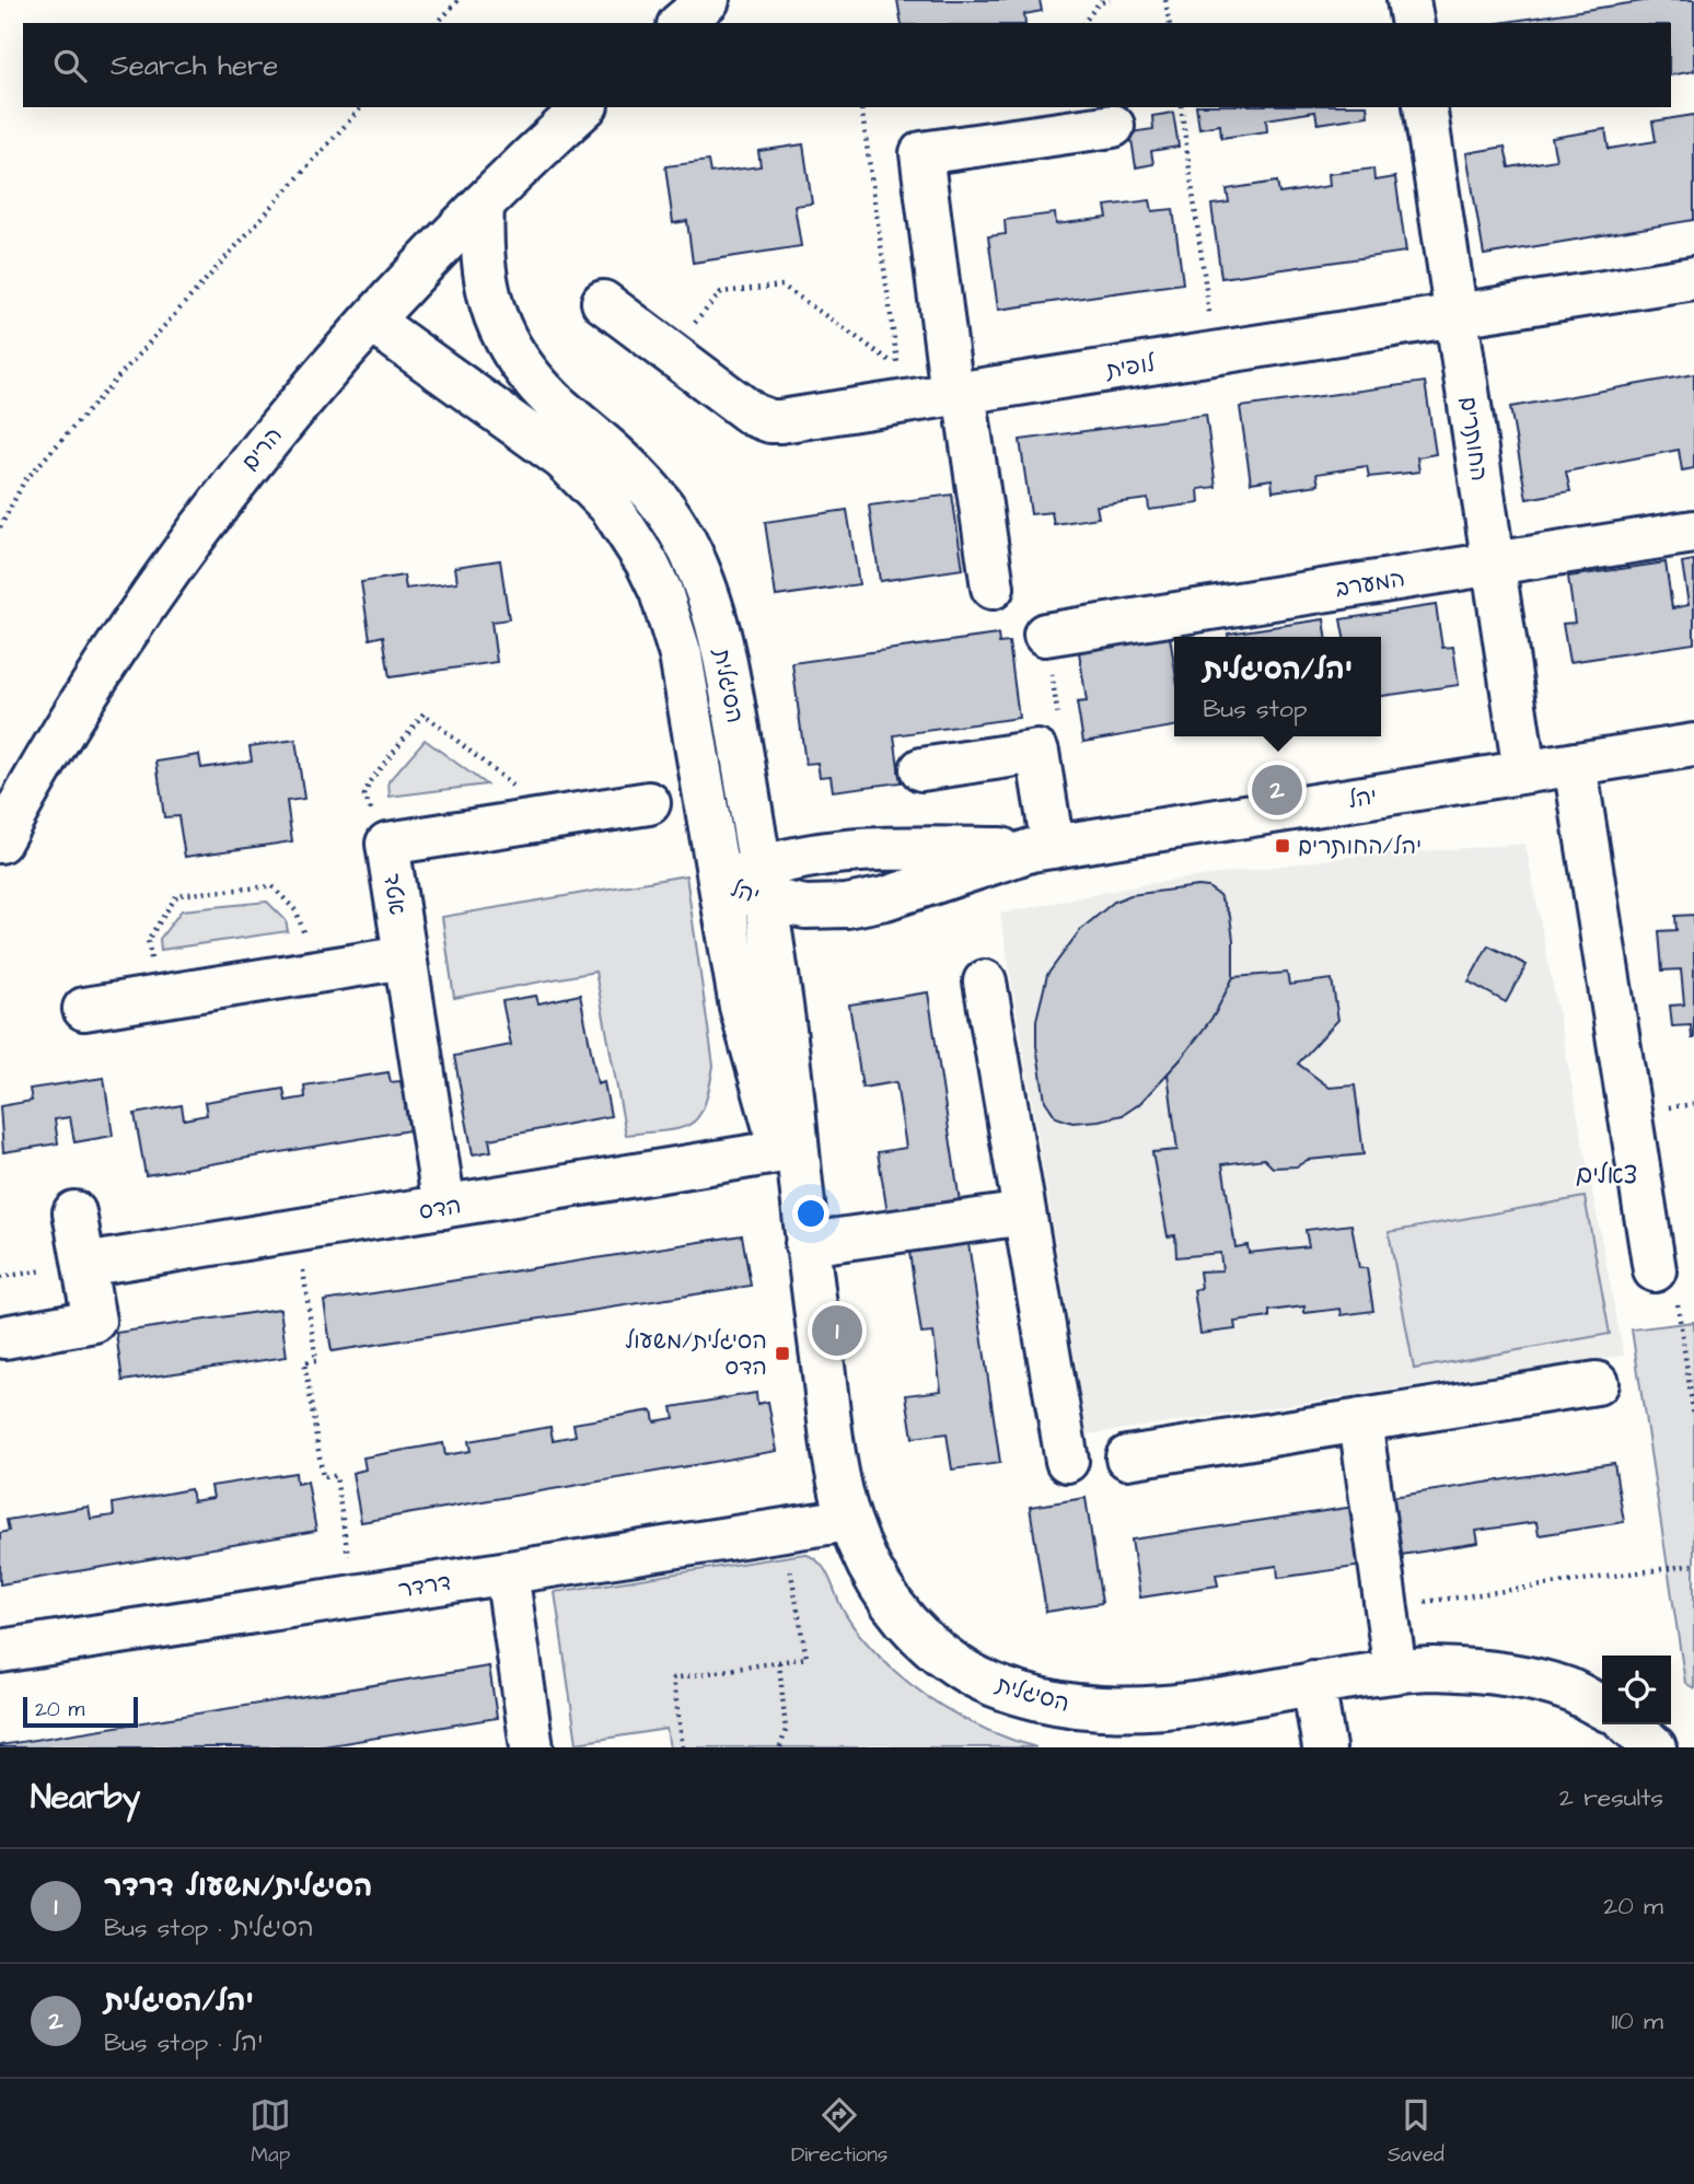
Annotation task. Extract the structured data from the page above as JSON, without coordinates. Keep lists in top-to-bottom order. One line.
{"streets":{"street":["לופית","החותרים","הרים","המערב","הסיגלית","יהל","אטד","הדס","דרדר"]},"crossings":[["לופית","החותרים"],["החותרים","המערב"],["החותרים","יהל"],["הרים","הסיגלית"],["הסיגלית","יהל"],["הסיגלית","הדס"],["הסיגלית","דרדר"],["אטד","הדס"]],"districts":["צאלים"],"places":{"transit":["יהל/החותרים","הסיגלית/משעול הדס"]},"scale_bar":"20 m","page":{"search":"Search here","popup":["יהל/הסיגלית","Bus stop"],"pins":["2","1"],"scale":"20 m","heading":["Nearby","2 results"],"list":[{"mark":"1","name":"הסיגלית/משעול דרדר","note":"Bus stop · הסיגלית","value":"20 m"},{"mark":"2","name":"יהל/הסיגלית","note":"Bus stop · יהל","value":"110 m"}],"nav":["Map","Directions","Saved"]}}
